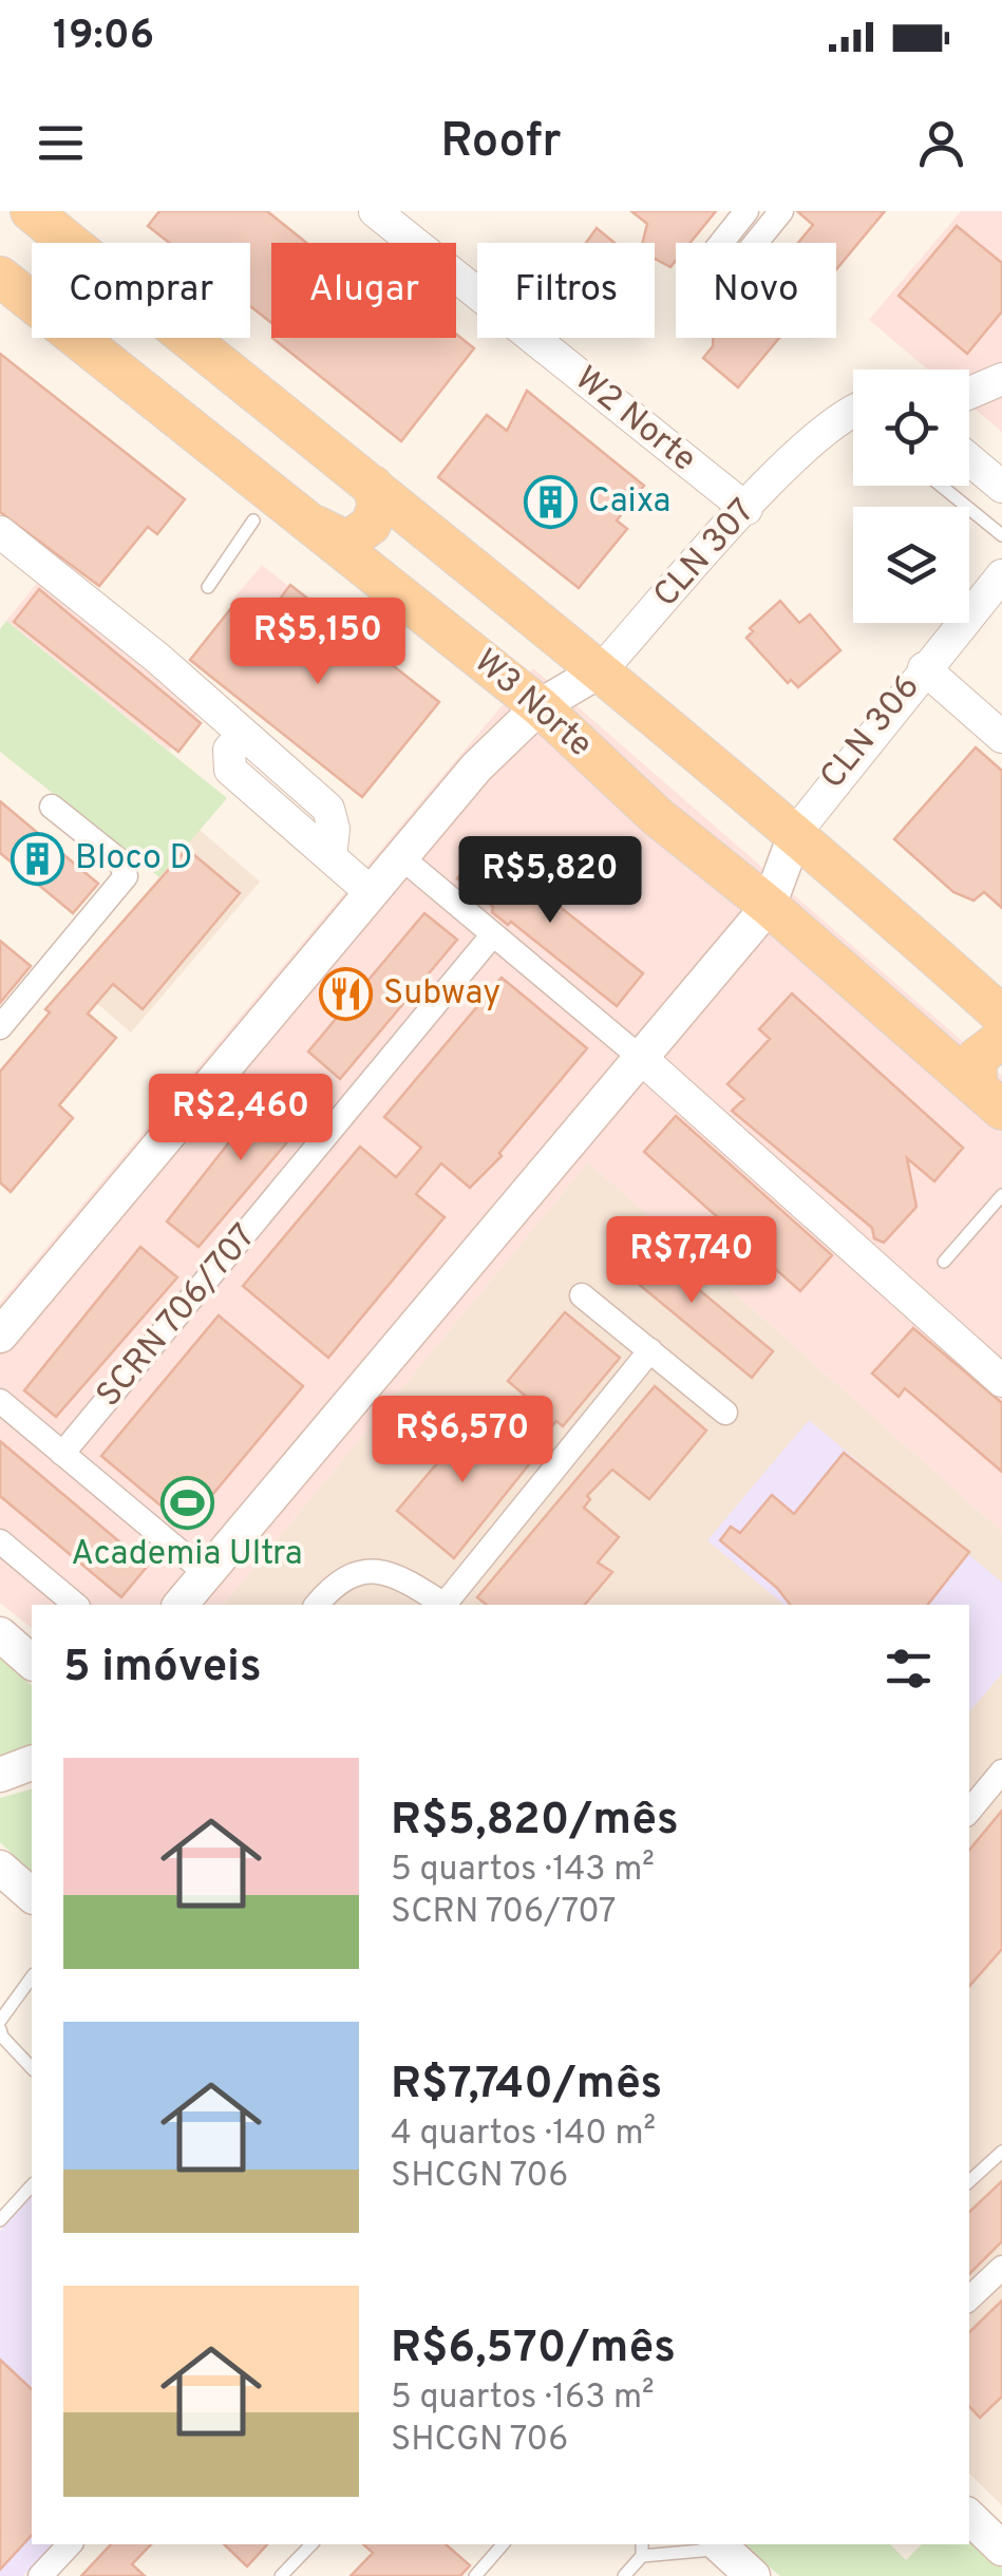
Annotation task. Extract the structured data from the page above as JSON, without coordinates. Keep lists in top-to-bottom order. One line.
{"streets":{"main road":["CLN 307","W3 Norte","CLN 306"],"street":["W2 Norte","SCRN 706/707"]},"crossings":[["W2 Norte","CLN 307"],["CLN 307","W3 Norte"],["W3 Norte","CLN 306"]],"places":{"building":["Caixa","Bloco D"],"restaurant":["Subway"],"sports":["Academia Ultra"]},"page":{"status":"19:06","header":"Roofr","chip":["Comprar","Alugar","Filtros","Novo"],"price":["R$5,150","R$5,820","R$2,460","R$7,740","R$6,570"],"heading":"5 imóveis","list":[{"name":"R$5,820/mês","note":"5 quartos · 143 m² · SCRN 706/707"},{"name":"R$7,740/mês","note":"4 quartos · 140 m² · SHCGN 706"},{"name":"R$6,570/mês","note":"5 quartos · 163 m² · SHCGN 706"}]}}
